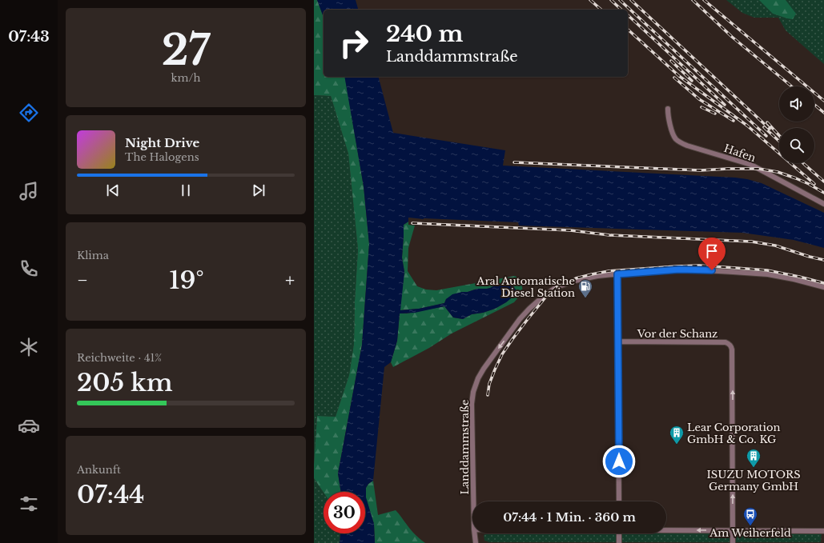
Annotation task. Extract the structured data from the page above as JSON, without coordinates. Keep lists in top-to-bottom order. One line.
{"streets":{"street":["Hafen","Vor der Schanz","Landdammstraße"]},"one_way":["Landdammstraße"],"places":{"fuel station":["Aral Automatische Diesel Station"],"building":["Lear Corporation GmbH & Co. KG","ISUZU MOTORS Germany GmbH"],"bus stop":["Am Weiherfeld"]},"page":{"tabs":"07:43","tile":[["27","km/h"],"Klima",["Reichweite · 41%","205 km"],["Ankunft","07:44"]],"turn":["240 m","Landdammstraße"],"song":["Night Drive","The Halogens"],"heat":["−","19°","+"],"limit":"30","trip":"07:44 · 1 Min. · 360 m"}}
